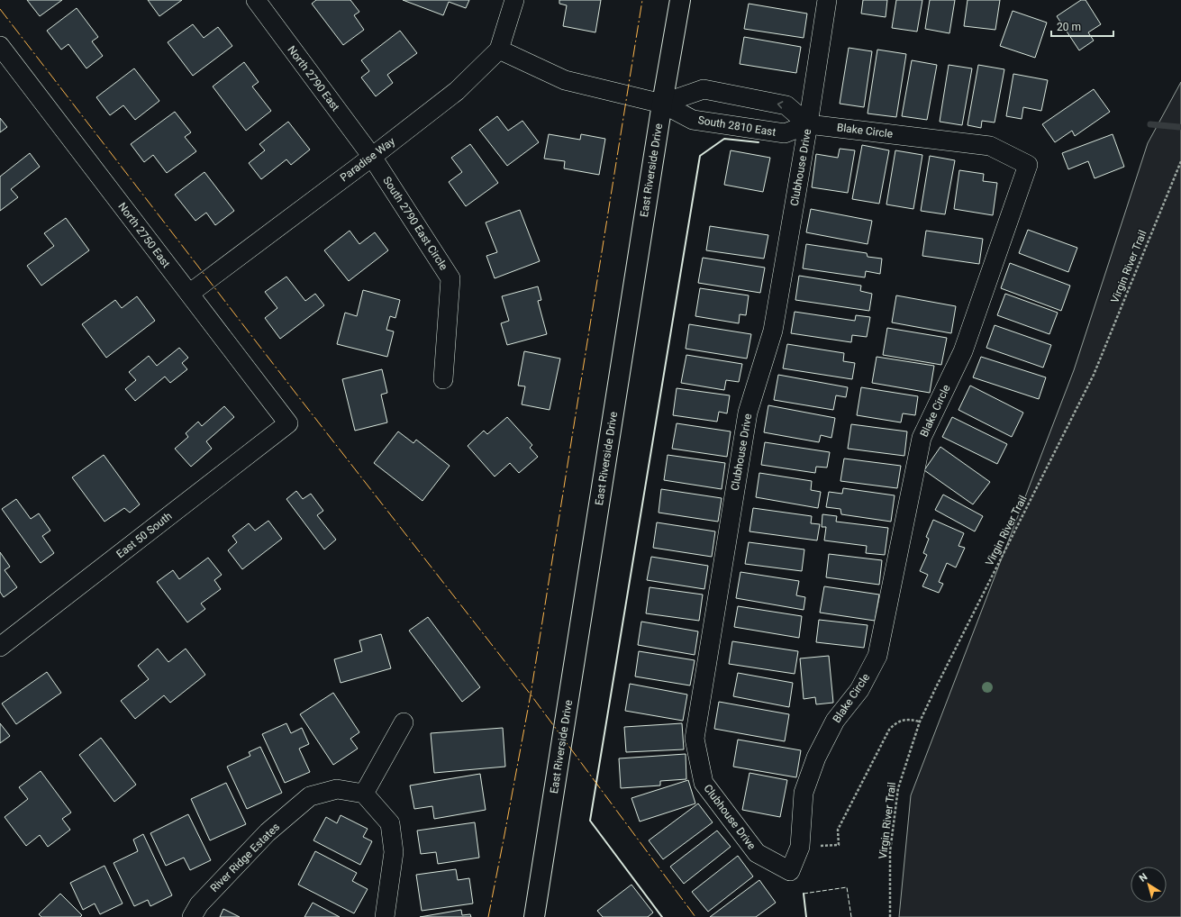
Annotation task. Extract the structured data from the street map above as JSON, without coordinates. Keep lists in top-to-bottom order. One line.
{"streets":{"main road":["East Riverside Drive"],"street":["North 2790 East","South 2810 East","Blake Circle","Paradise Way","Clubhouse Drive","South 2790 East Circle","North 2750 East","East 50 South","River Ridge Estates"],"path":["Virgin River Trail"]},"crossings":[["North 2790 East","Paradise Way"],["North 2790 East","South 2790 East Circle"],["South 2810 East","Blake Circle"],["South 2810 East","Paradise Way"],["South 2810 East","Clubhouse Drive"],["South 2810 East","East Riverside Drive"],["Blake Circle","Clubhouse Drive"],["Paradise Way","South 2790 East Circle"],["Paradise Way","North 2750 East"],["North 2750 East","East 50 South"]],"scale_bar":"20 m","north":"top left"}
